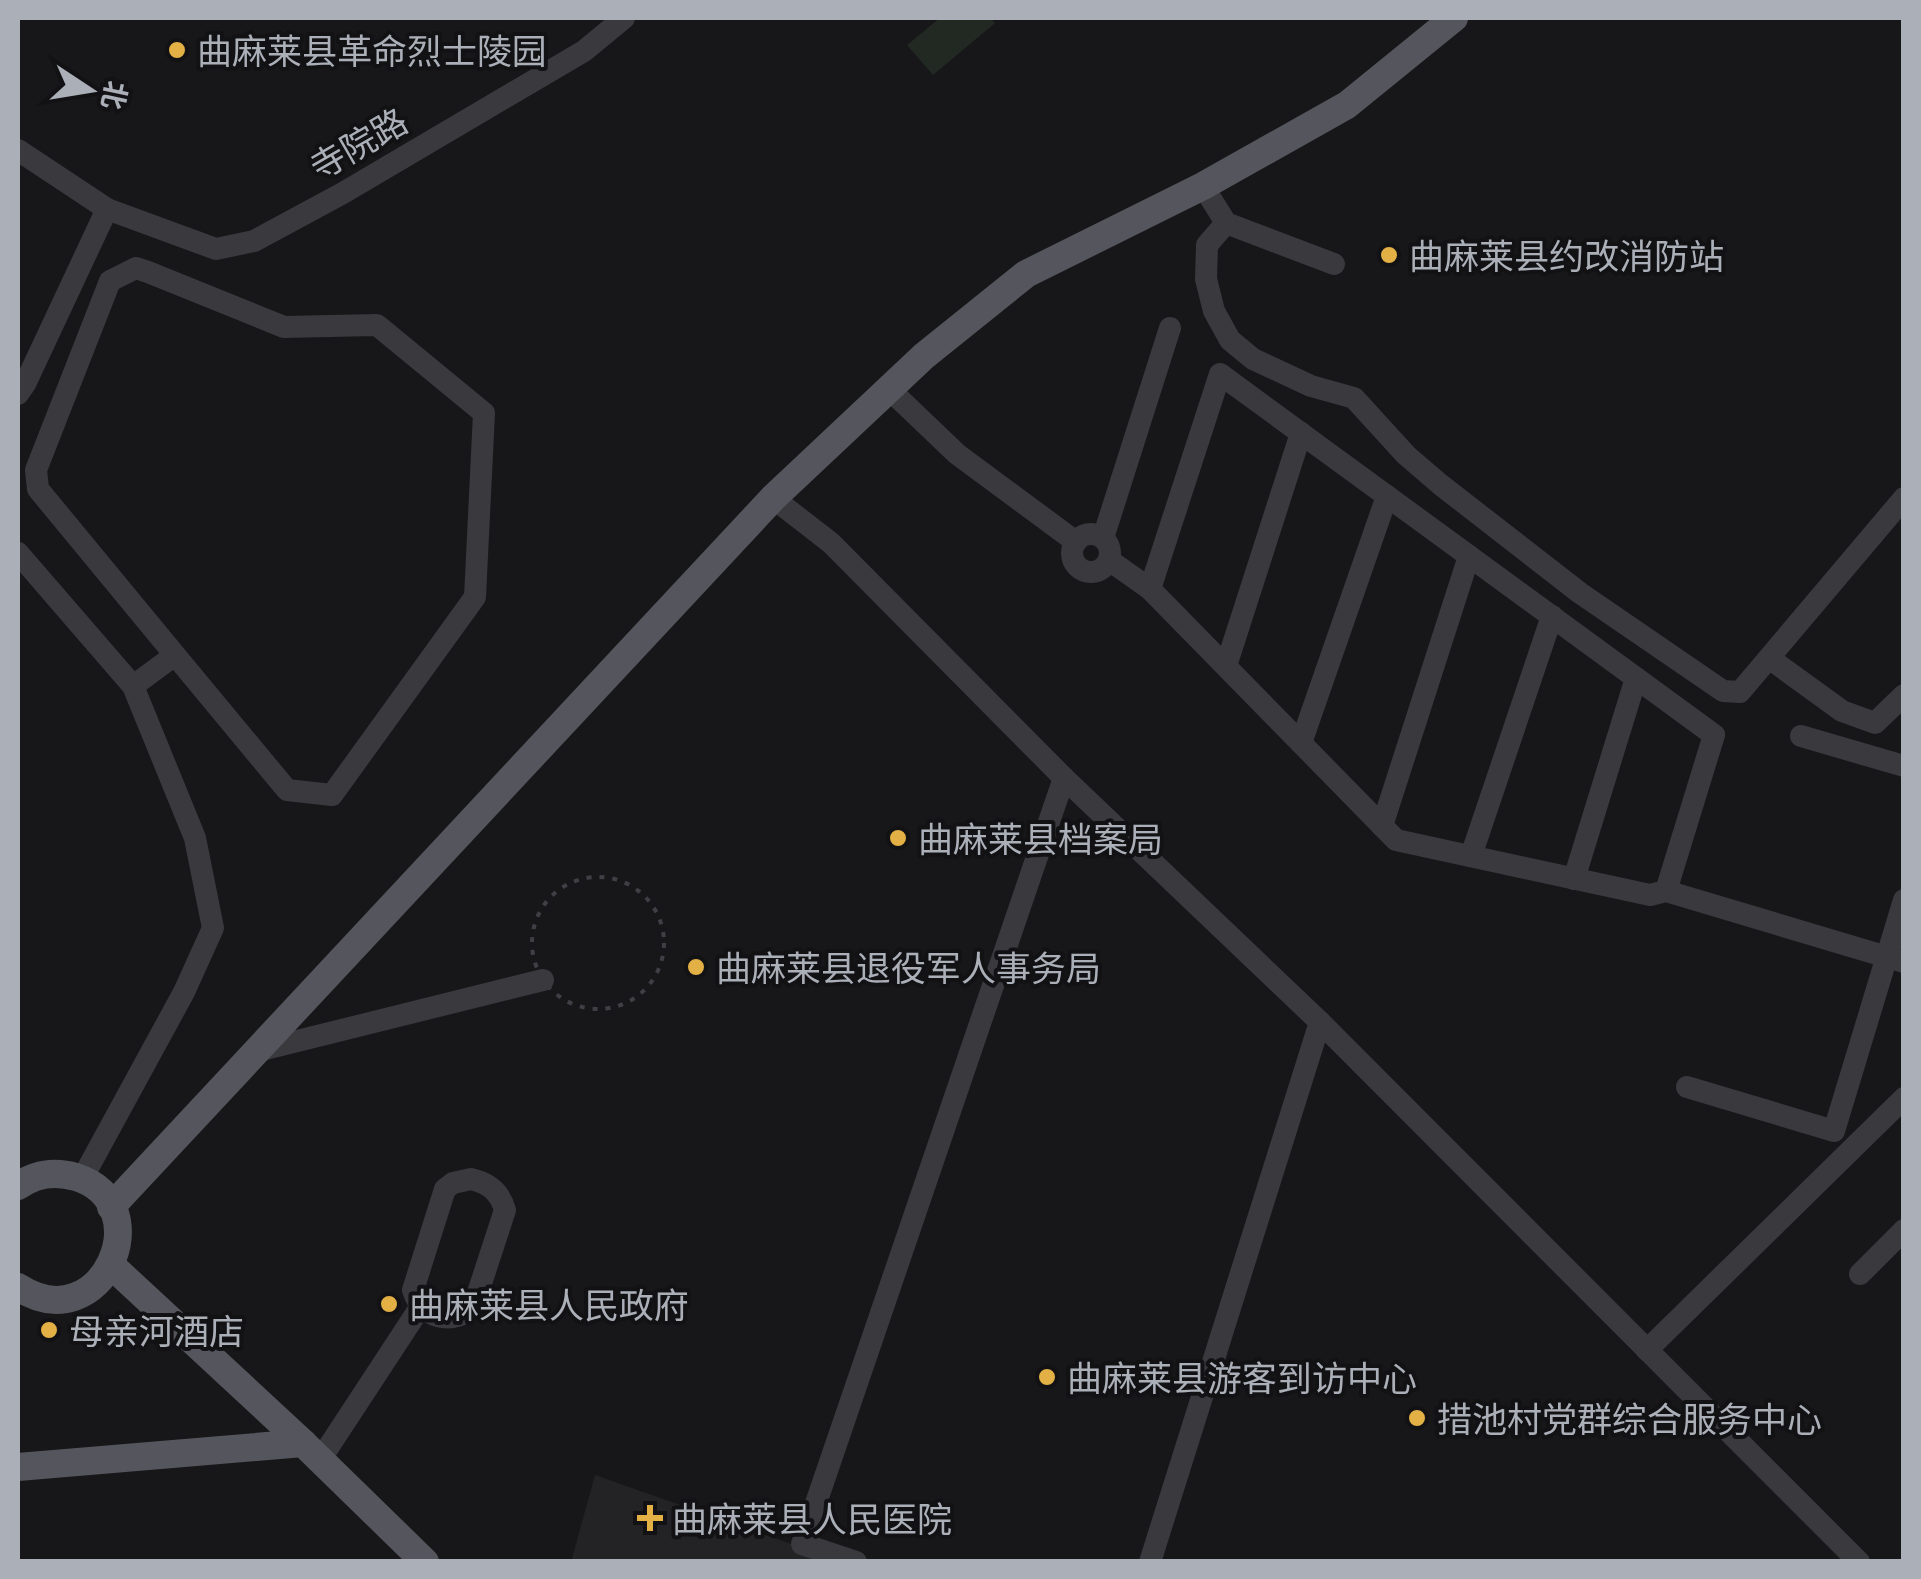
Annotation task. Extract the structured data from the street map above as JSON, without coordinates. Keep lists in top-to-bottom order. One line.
{"streets":{"street":["寺院路"]},"places":{"other":["曲麻莱县革命烈士陵园","曲麻莱县约改消防站","曲麻莱县档案局","曲麻莱县退役军人事务局","曲麻莱县人民政府","母亲河酒店","曲麻莱县游客到访中心","措池村党群综合服务中心"],"health":["曲麻莱县人民医院"]},"north":"right"}
